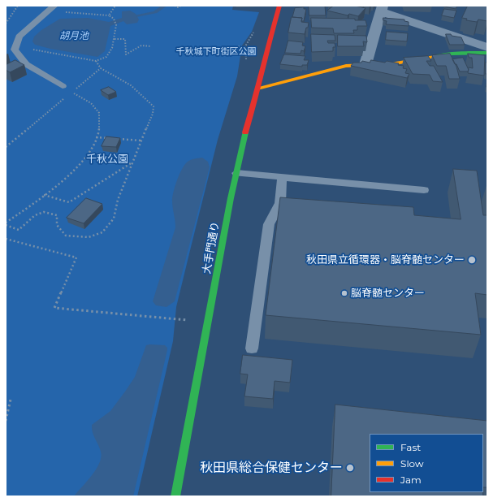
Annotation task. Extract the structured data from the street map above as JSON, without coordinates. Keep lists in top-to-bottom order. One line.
{"streets":{"main road":["大手門通り"]},"water":["胡月池"],"parks":["千秋城下町街区公園","千秋公園"],"places":["秋田県立循環器・脳脊髄センター","脳脊髄センター","秋田県総合保健センター"],"legend":["Fast","Slow","Jam"]}
